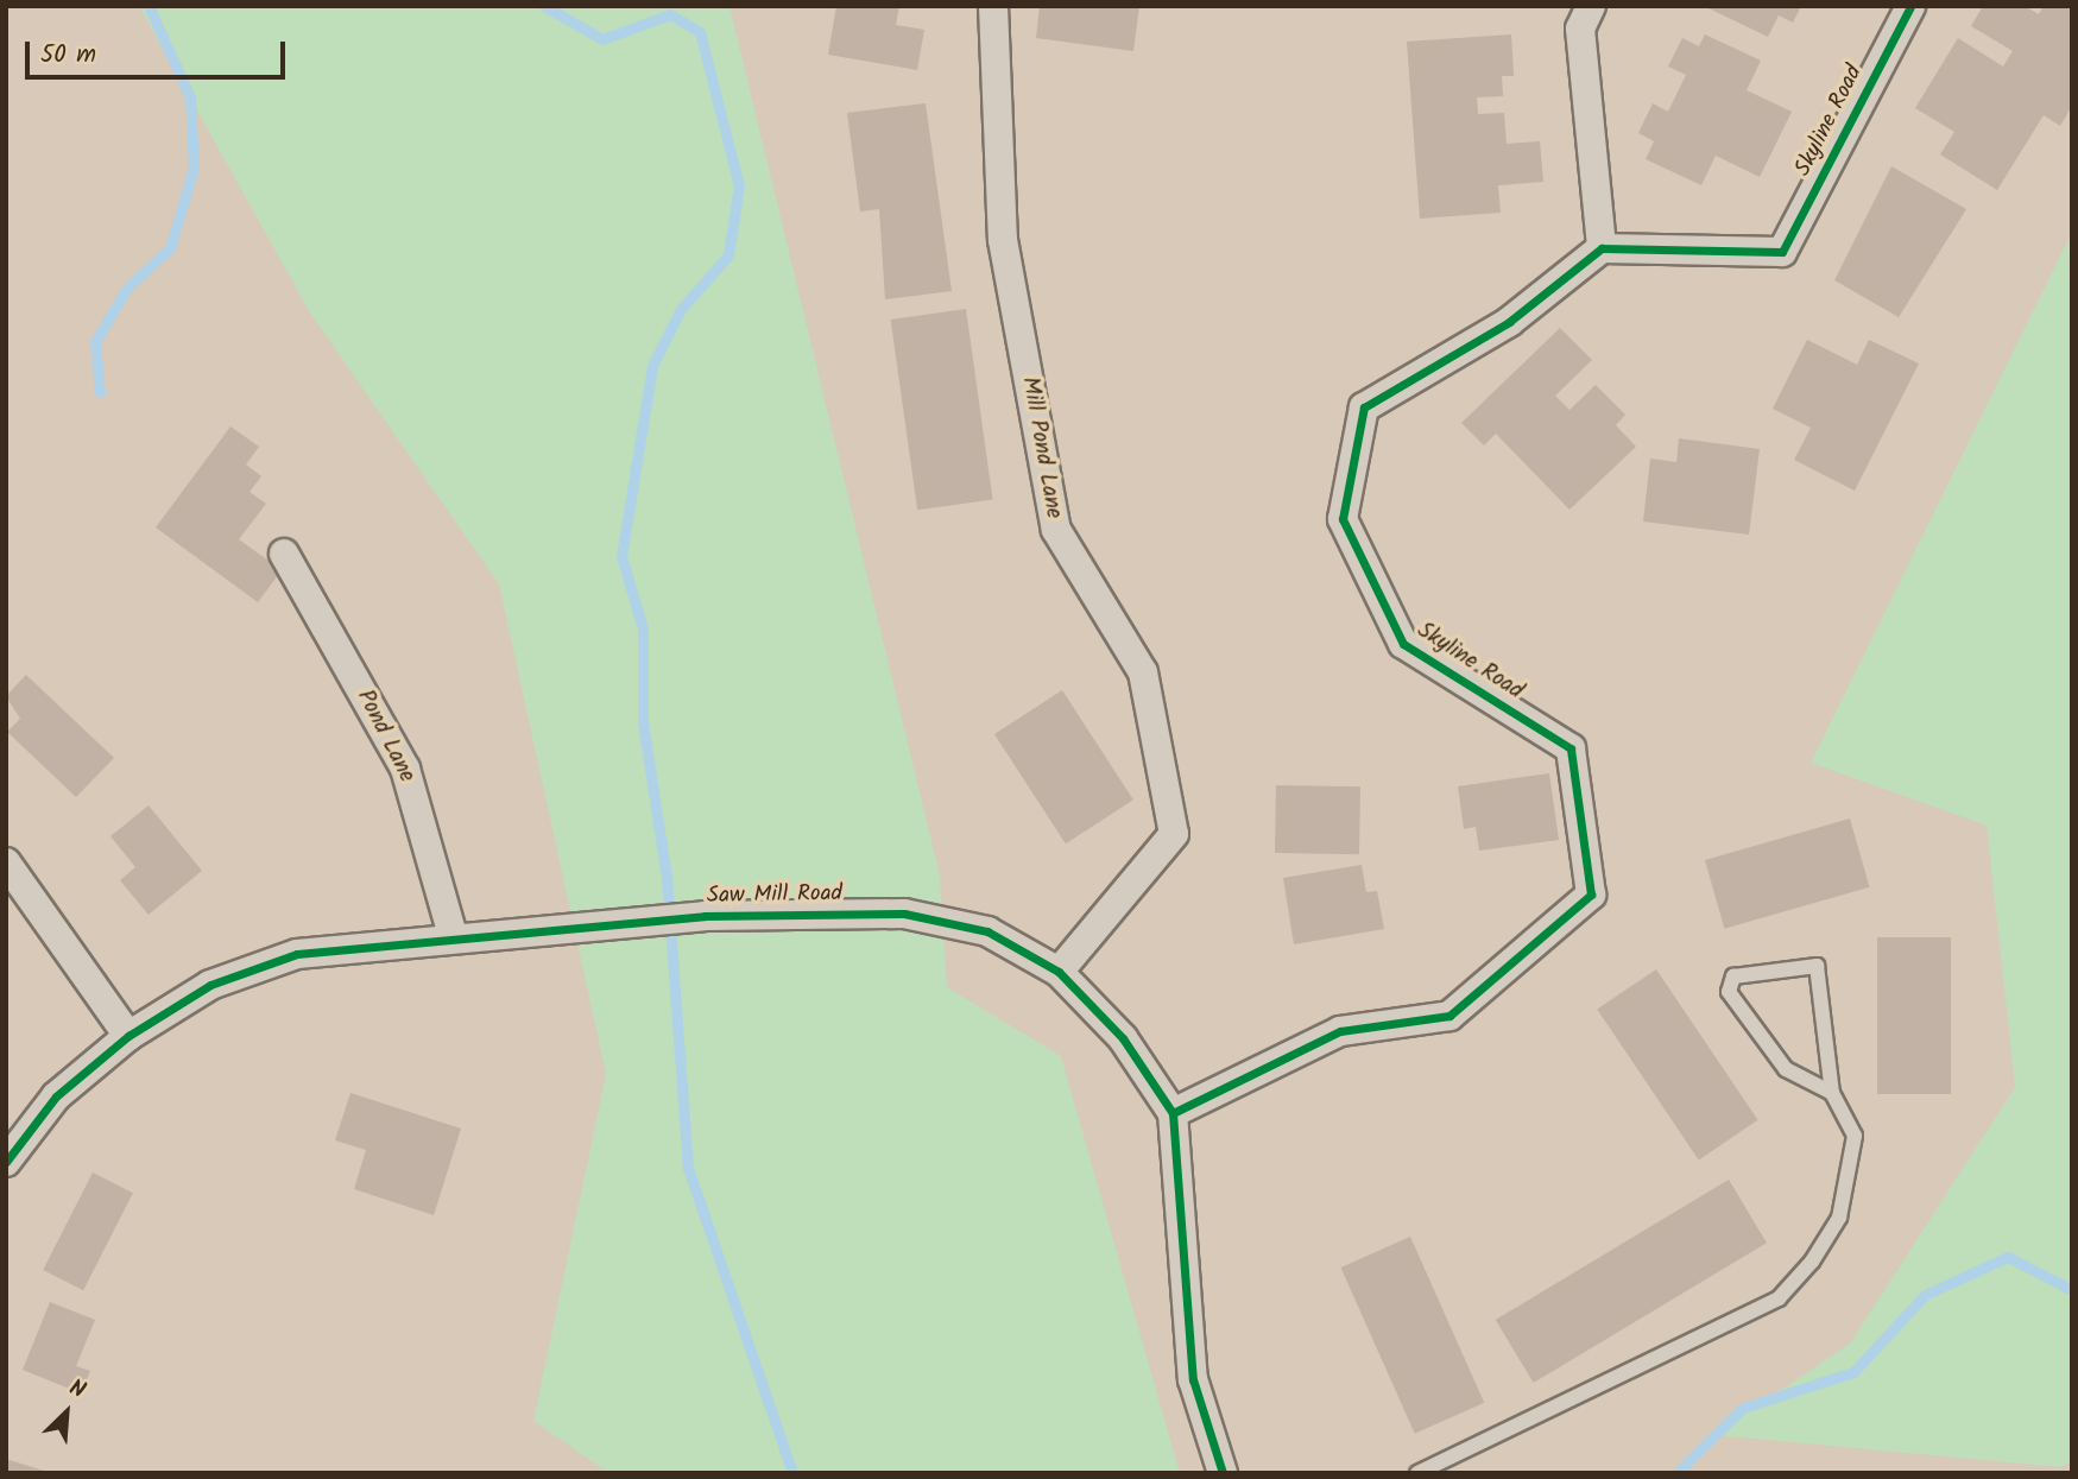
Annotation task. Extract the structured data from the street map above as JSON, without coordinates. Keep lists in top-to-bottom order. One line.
{"streets":{"street":["Skyline Road","Mill Pond Lane","Pond Lane","Saw Mill Road"]},"crossings":[["Skyline Road","Saw Mill Road"],["Mill Pond Lane","Saw Mill Road"],["Pond Lane","Saw Mill Road"]],"scale_bar":"50 m","north":"top right"}
